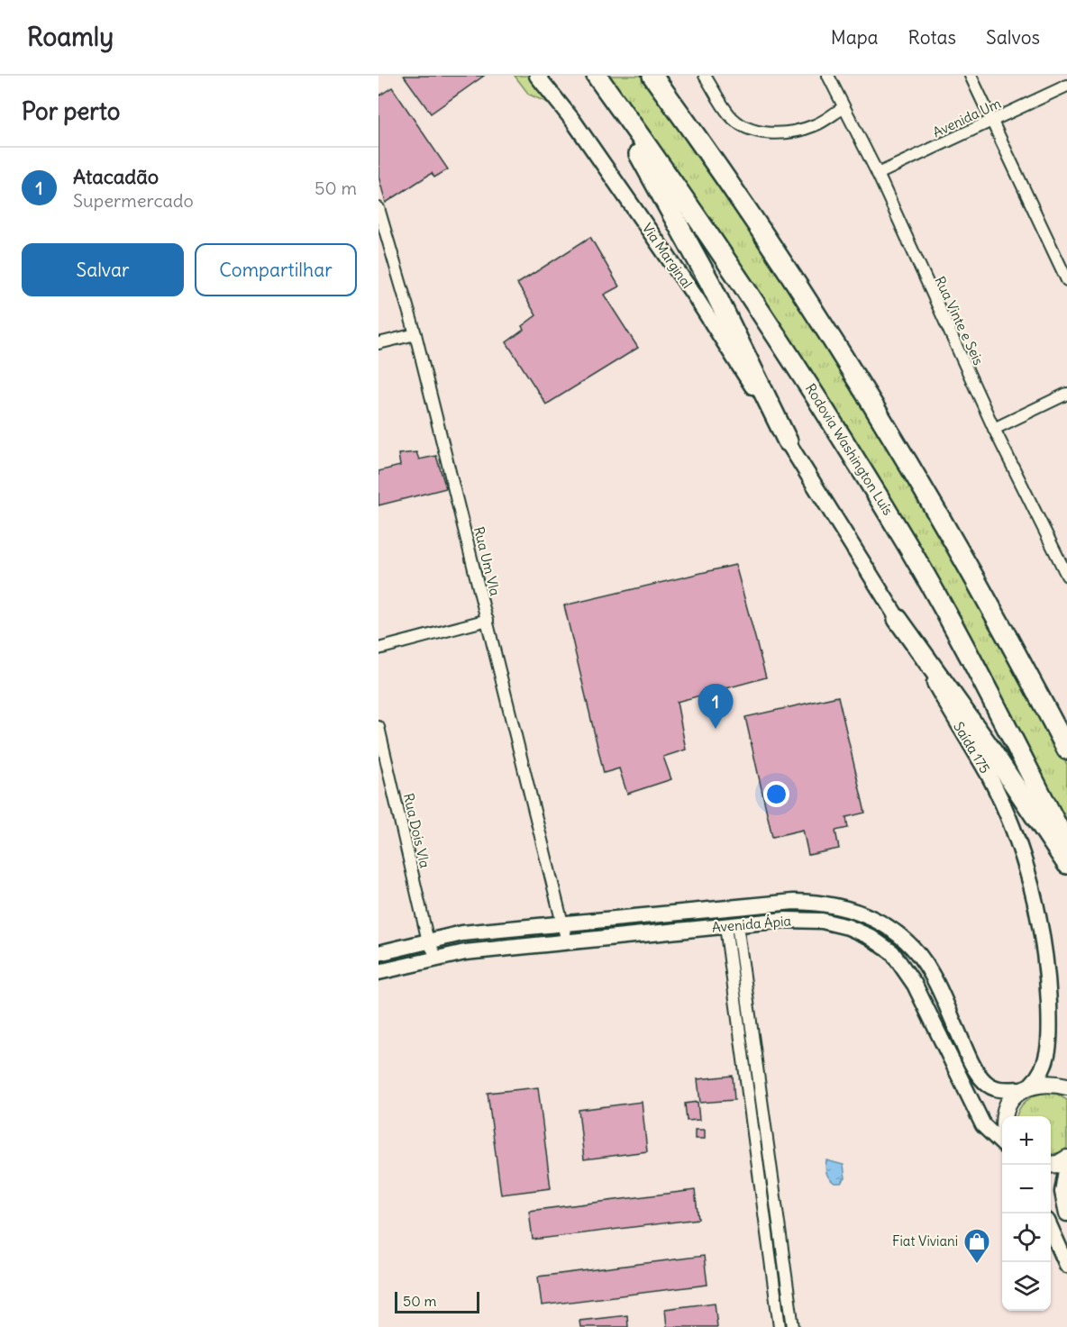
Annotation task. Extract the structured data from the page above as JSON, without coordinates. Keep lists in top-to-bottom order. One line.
{"streets":{"highway":["Rodovia Washington Luís"],"street":["Avenida Um","Via Marginal","Rua Vinte e Seis","Rua Um Vla","Saída 175","Rua Dois Vla","Avenida Ápia"]},"crossings":[["Avenida Um","Rua Vinte e Seis"],["Via Marginal","Saída 175"],["Rua Um Vla","Avenida Ápia"],["Saída 175","Avenida Ápia"],["Rua Dois Vla","Avenida Ápia"]],"places":{"shop":["Fiat Viviani"]},"scale_bar":"50 m","page":{"header":"Roamly","nav":["Mapa","Rotas","Salvos"],"heading":"Por perto","list":[{"mark":"1","name":"Atacadão","note":"Supermercado","value":"50 m"}],"buttons":["Salvar","Compartilhar"],"pins":"1","map_buttons":["+","−"],"scale":"50 m"}}
